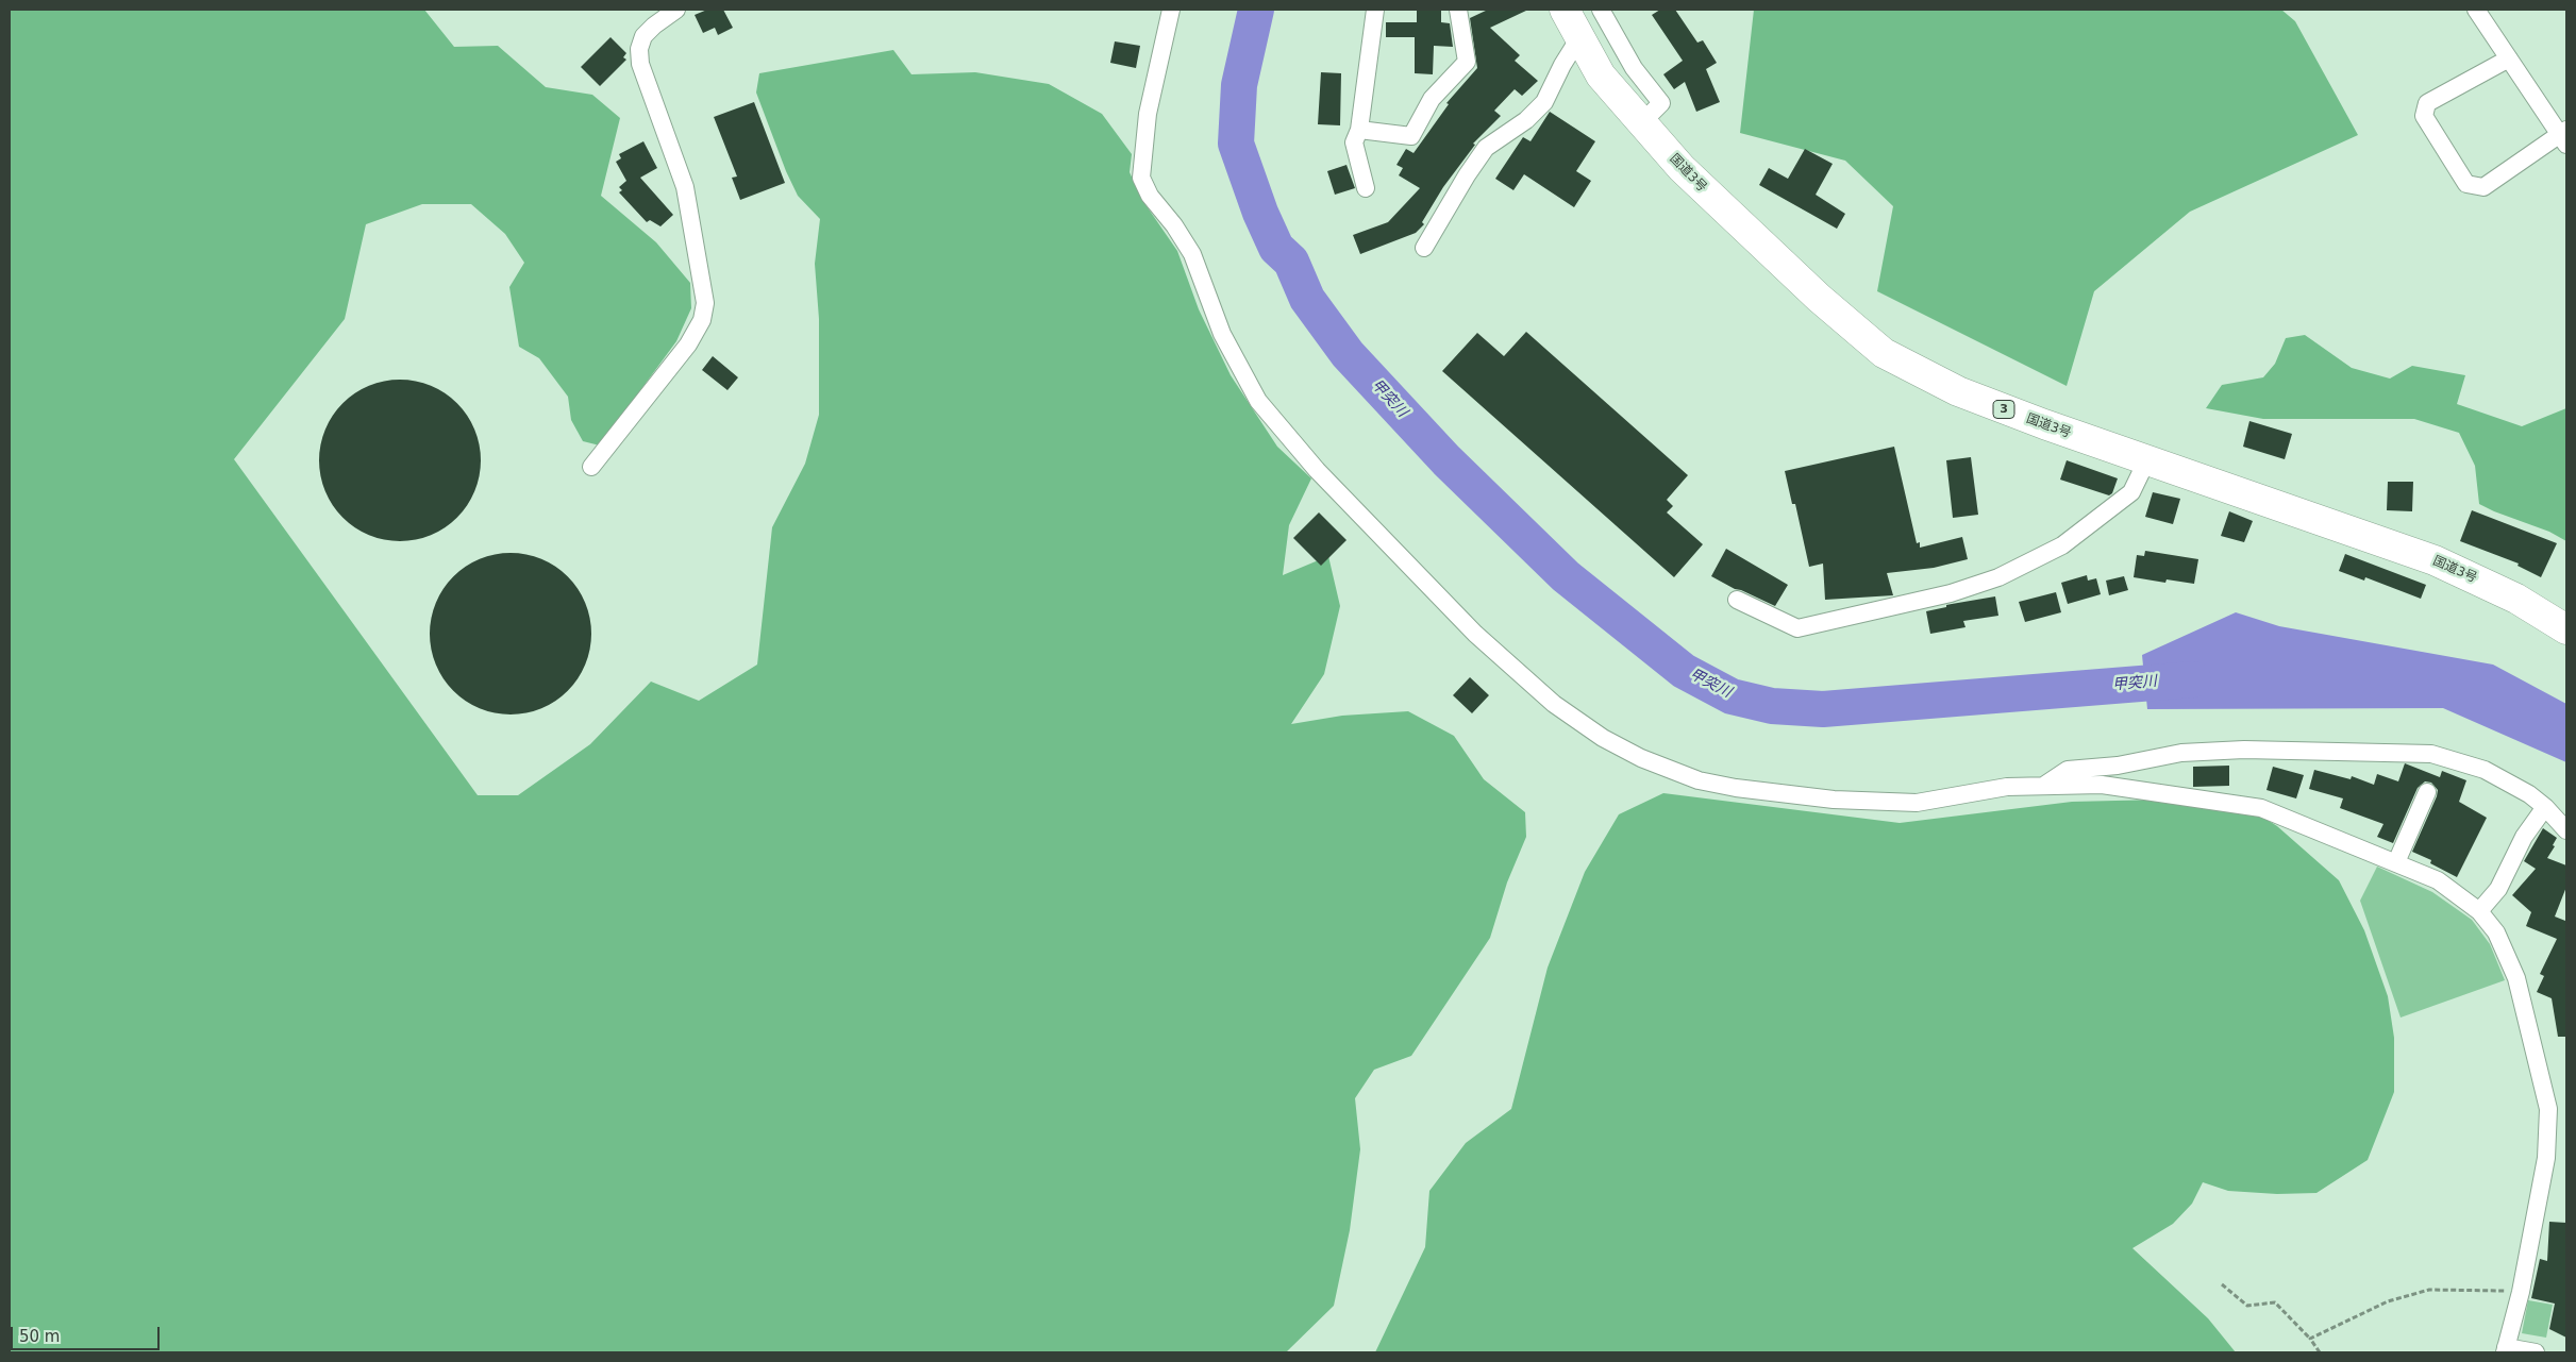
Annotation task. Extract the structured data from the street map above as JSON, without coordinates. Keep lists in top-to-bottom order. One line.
{"streets":{"highway":["国道3号","3"]},"water":["甲突川"],"scale_bar":"50 m"}
